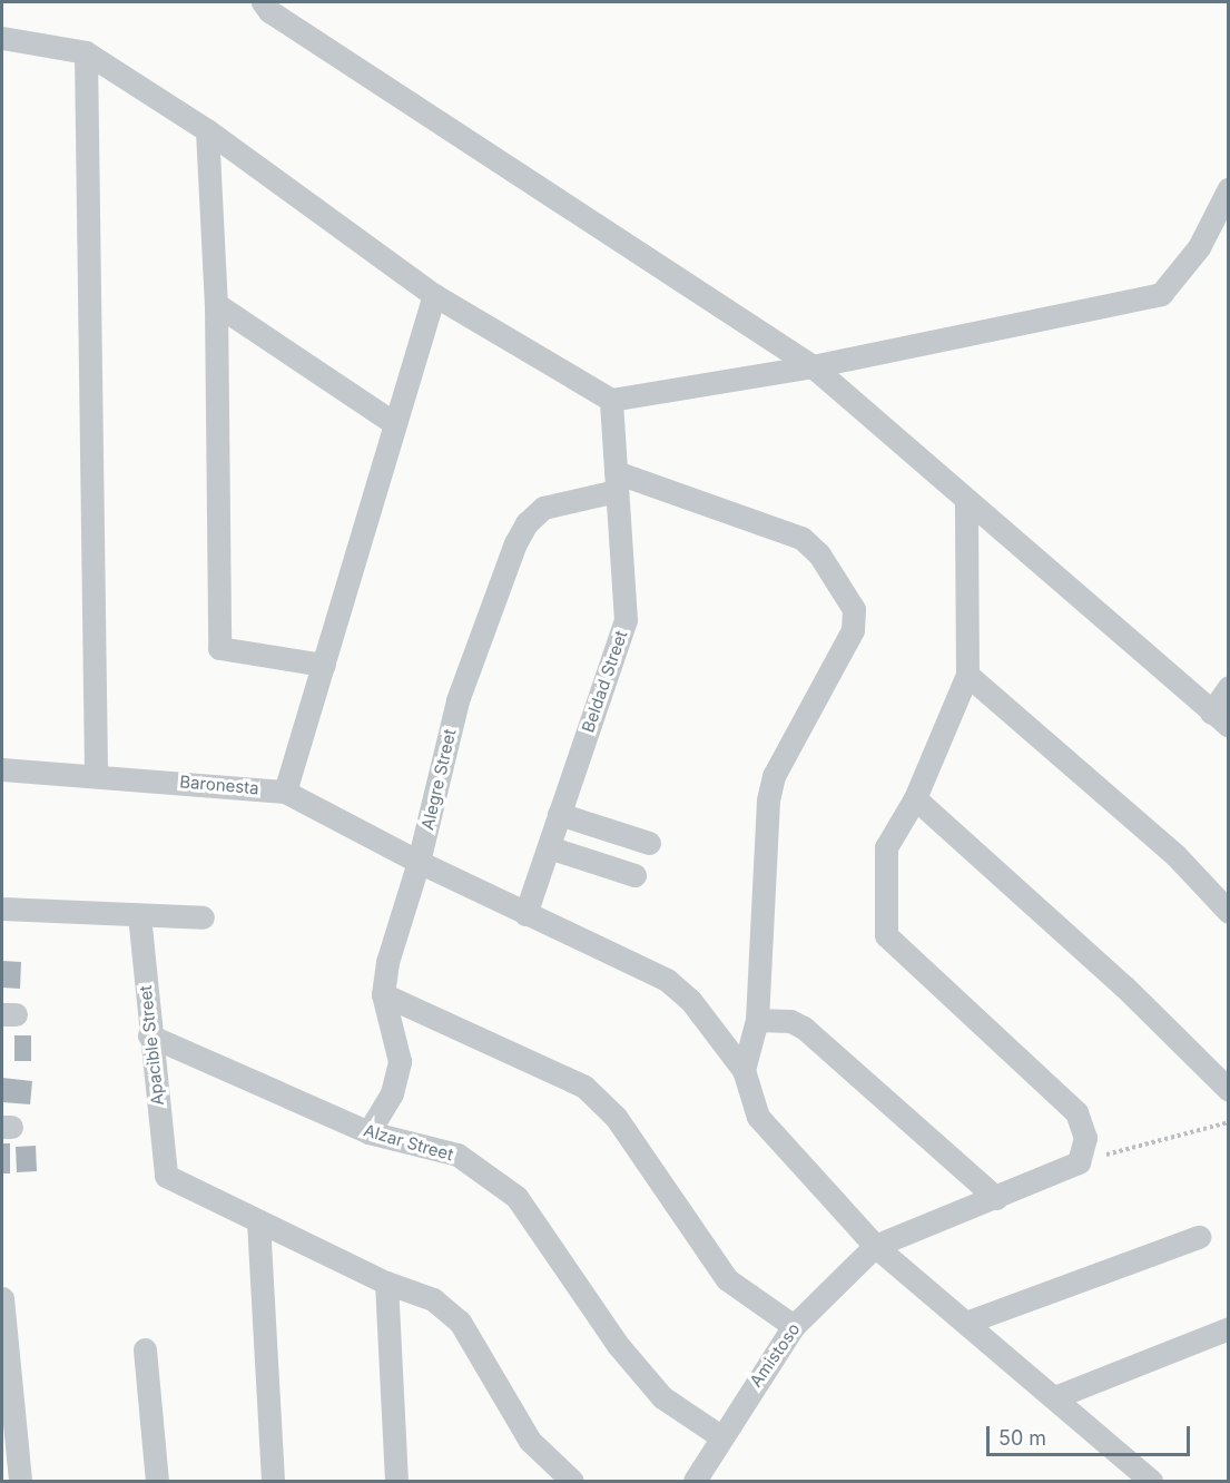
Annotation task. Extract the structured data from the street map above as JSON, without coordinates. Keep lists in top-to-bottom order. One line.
{"streets":{"street":["Beldad Street","Alegre Street","Baronesta","Apacible Street","Alzar Street","Amistoso"]},"crossings":[["Beldad Street","Alegre Street"],["Beldad Street","Baronesta"],["Alegre Street","Baronesta"],["Alegre Street","Alzar Street"],["Apacible Street","Alzar Street"],["Alzar Street","Amistoso"]],"scale_bar":"50 m"}
